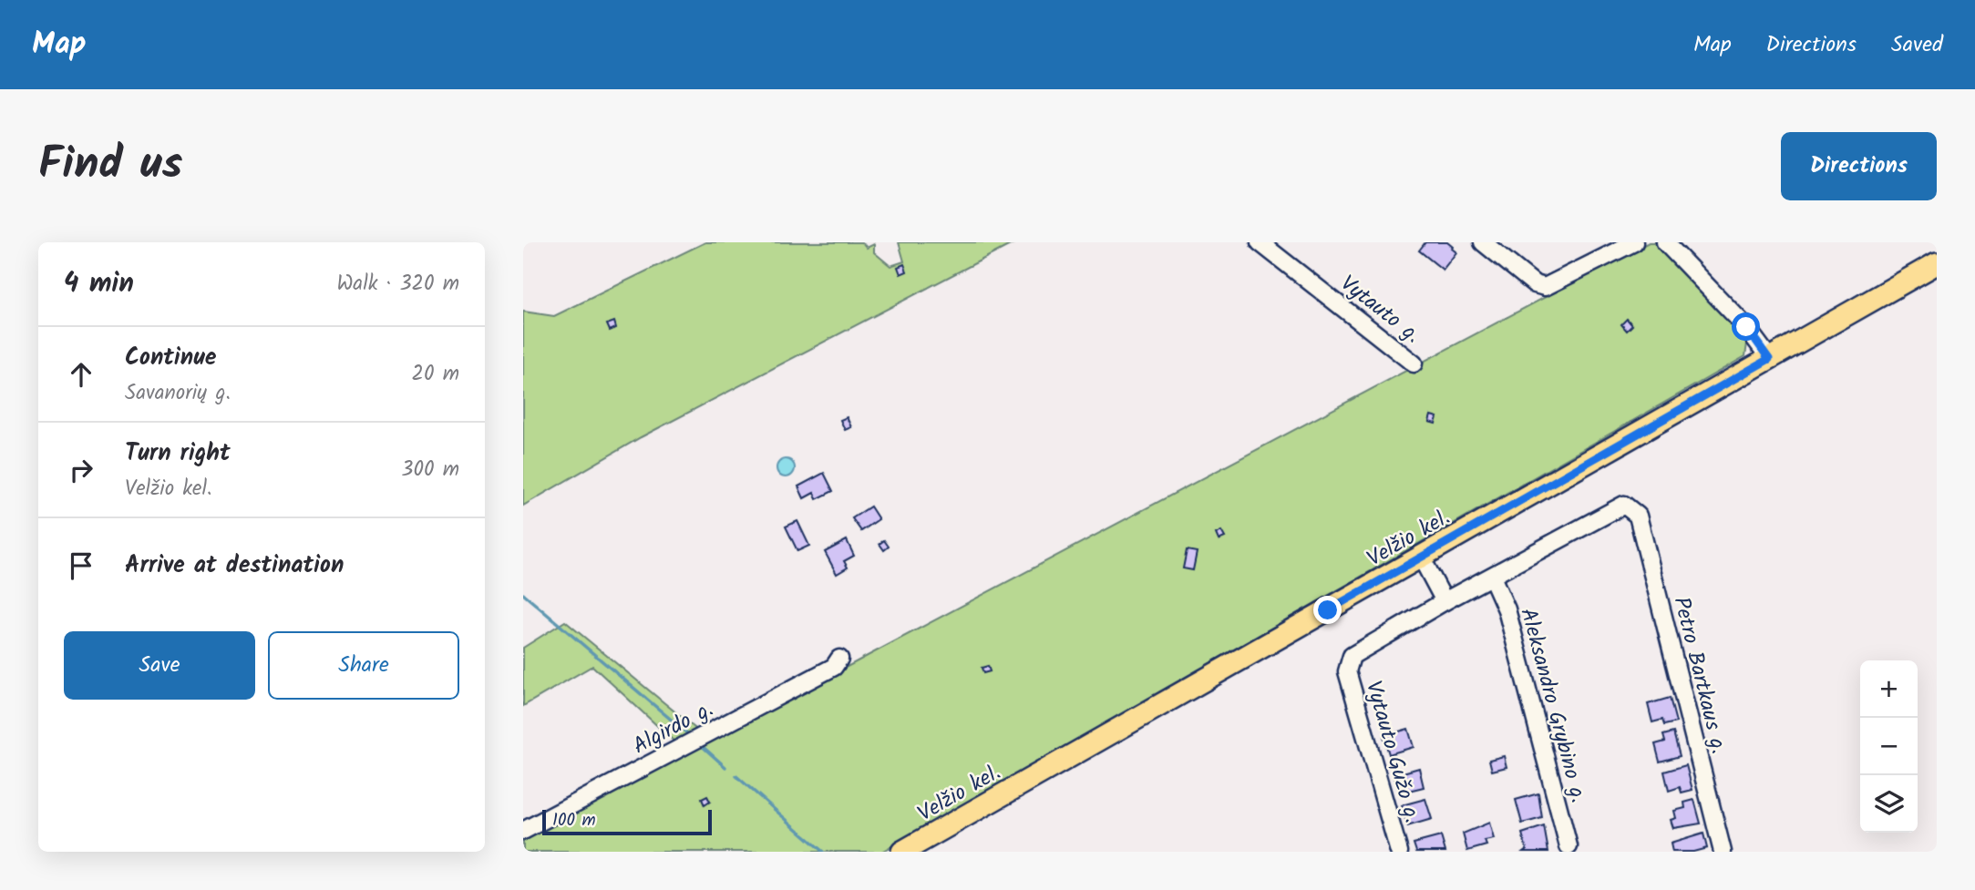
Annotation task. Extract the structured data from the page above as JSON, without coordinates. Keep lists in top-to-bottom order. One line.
{"streets":{"main road":["Velžio kel."],"street":["Vytauto g.","Petro Bartkaus g.","Aleksandro Grybino g.","Algirdo g.","Vytauto Gužo g."]},"crossings":[["Petro Bartkaus g.","Aleksandro Grybino g."]],"scale_bar":"100 m","page":{"header":"Map","nav":["Map","Directions","Saved"],"title":"Find us","buttons":["Directions",["Save","Share"]],"heading":["4 min","Walk · 320 m"],"list":[["Continue","Savanorių g.","20 m"],["Turn right","Velžio kel.","300 m"],"Arrive at destination"],"map_buttons":["+","−"],"scale":"100 m"}}
